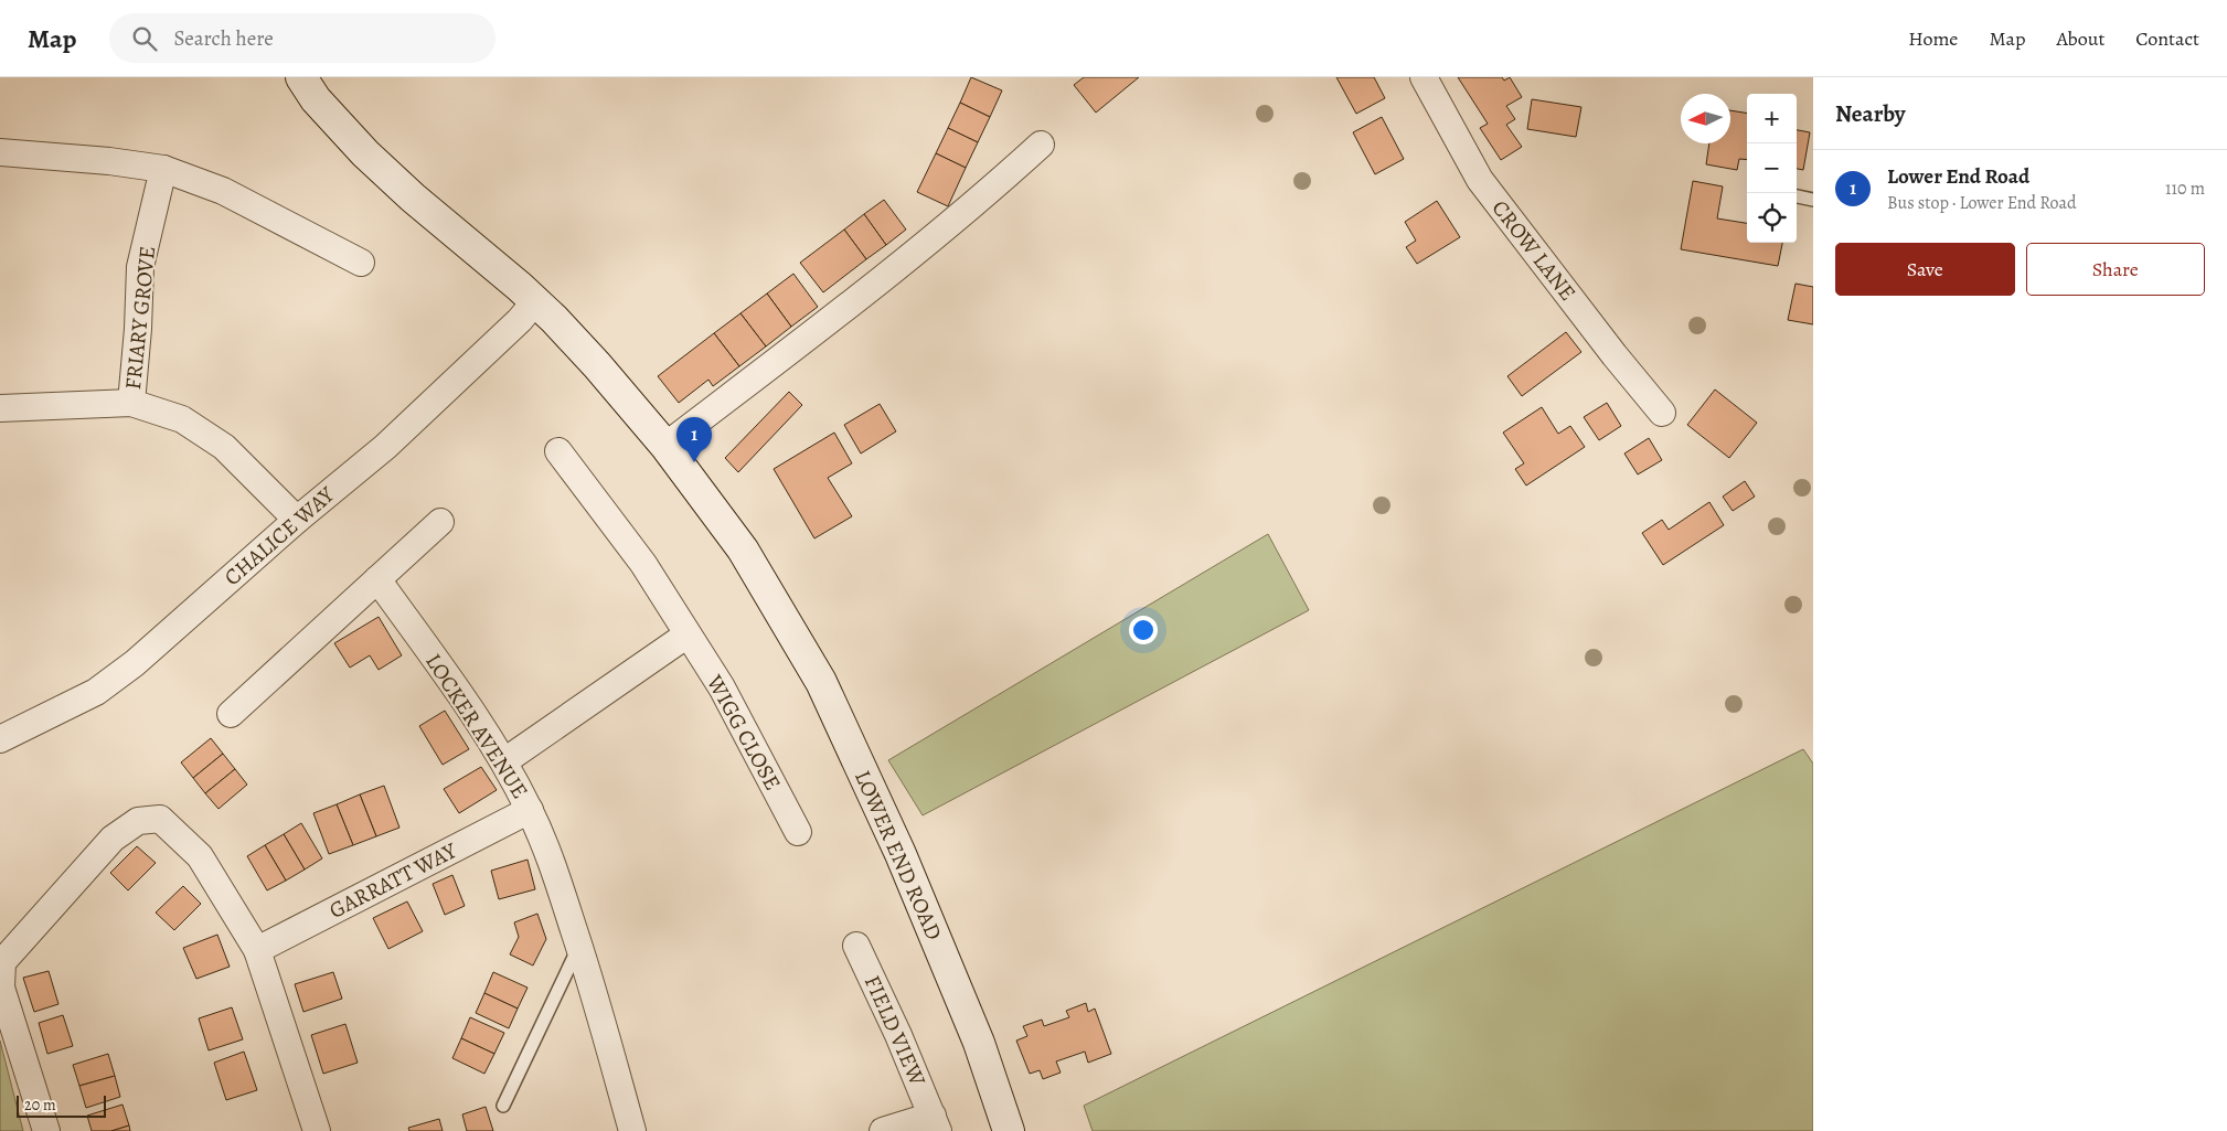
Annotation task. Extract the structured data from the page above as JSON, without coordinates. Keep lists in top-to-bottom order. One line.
{"streets":{"street":["CROW LANE","FRIARY GROVE","CHALICE WAY","LOCKER AVENUE","WIGG CLOSE","LOWER END ROAD","GARRATT WAY","FIELD VIEW"]},"crossings":[["FRIARY GROVE","CHALICE WAY"],["CHALICE WAY","LOWER END ROAD"],["LOCKER AVENUE","GARRATT WAY"]],"scale_bar":"20 m","north":"left","page":{"header":"Map","search":"Search here","nav":["Home","Map","About","Contact"],"heading":"Nearby","map_buttons":["+","−"],"list":[{"mark":"1","name":"Lower End Road","note":"Bus stop · Lower End Road","value":"110 m"}],"buttons":["Save","Share"],"pins":"1","scale":"20 m"}}
